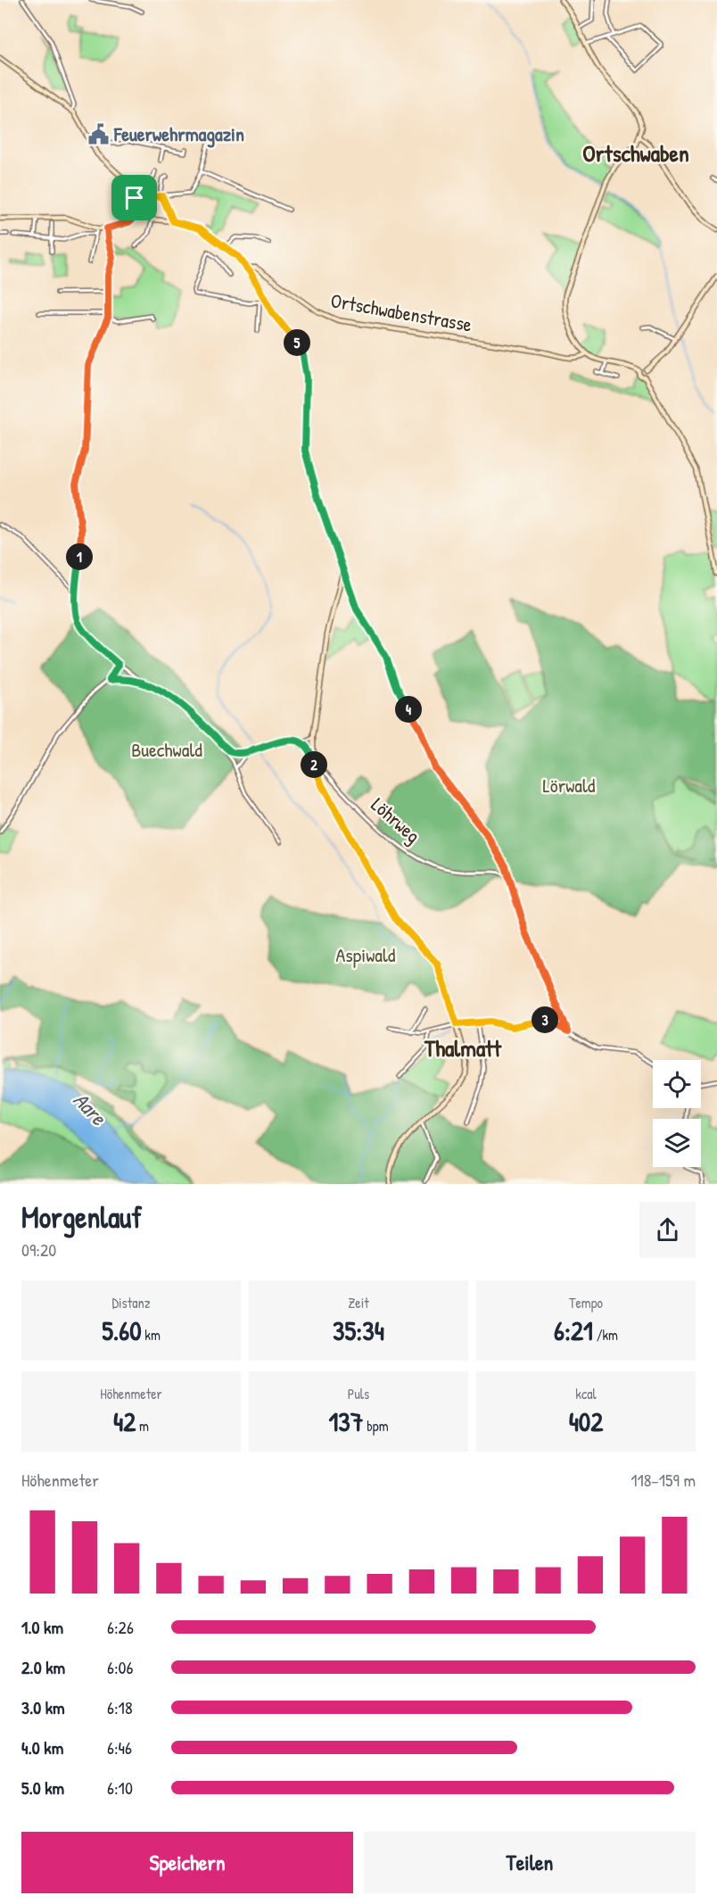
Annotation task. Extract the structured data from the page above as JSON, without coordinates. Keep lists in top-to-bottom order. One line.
{"streets":{"main road":["Ortschwabenstrasse"],"street":["Löhrweg"]},"districts":["Ortschwaben","Thalmatt"],"water":["Aare"],"parks":["Buechwald","Lörwald","Aspiwald"],"places":{"public building":["Feuerwehrmagazin"]},"page":{"pins":["5","1","4","2","3"],"heading":["Morgenlauf","09:20"],"stats":[["Distanz","5.60 km"],["Zeit","35:34"],["Tempo","6:21 /km"],["Höhenmeter","42 m"],["Puls","137 bpm"],["kcal","402"]],"chart":["Höhenmeter","118–159 m"],"list":[{"name":"1.0 km","note":"6:26"},{"name":"2.0 km","note":"6:06"},{"name":"3.0 km","note":"6:18"},{"name":"4.0 km","note":"6:46"},{"name":"5.0 km","note":"6:10"}],"buttons":["Speichern","Teilen"]}}
